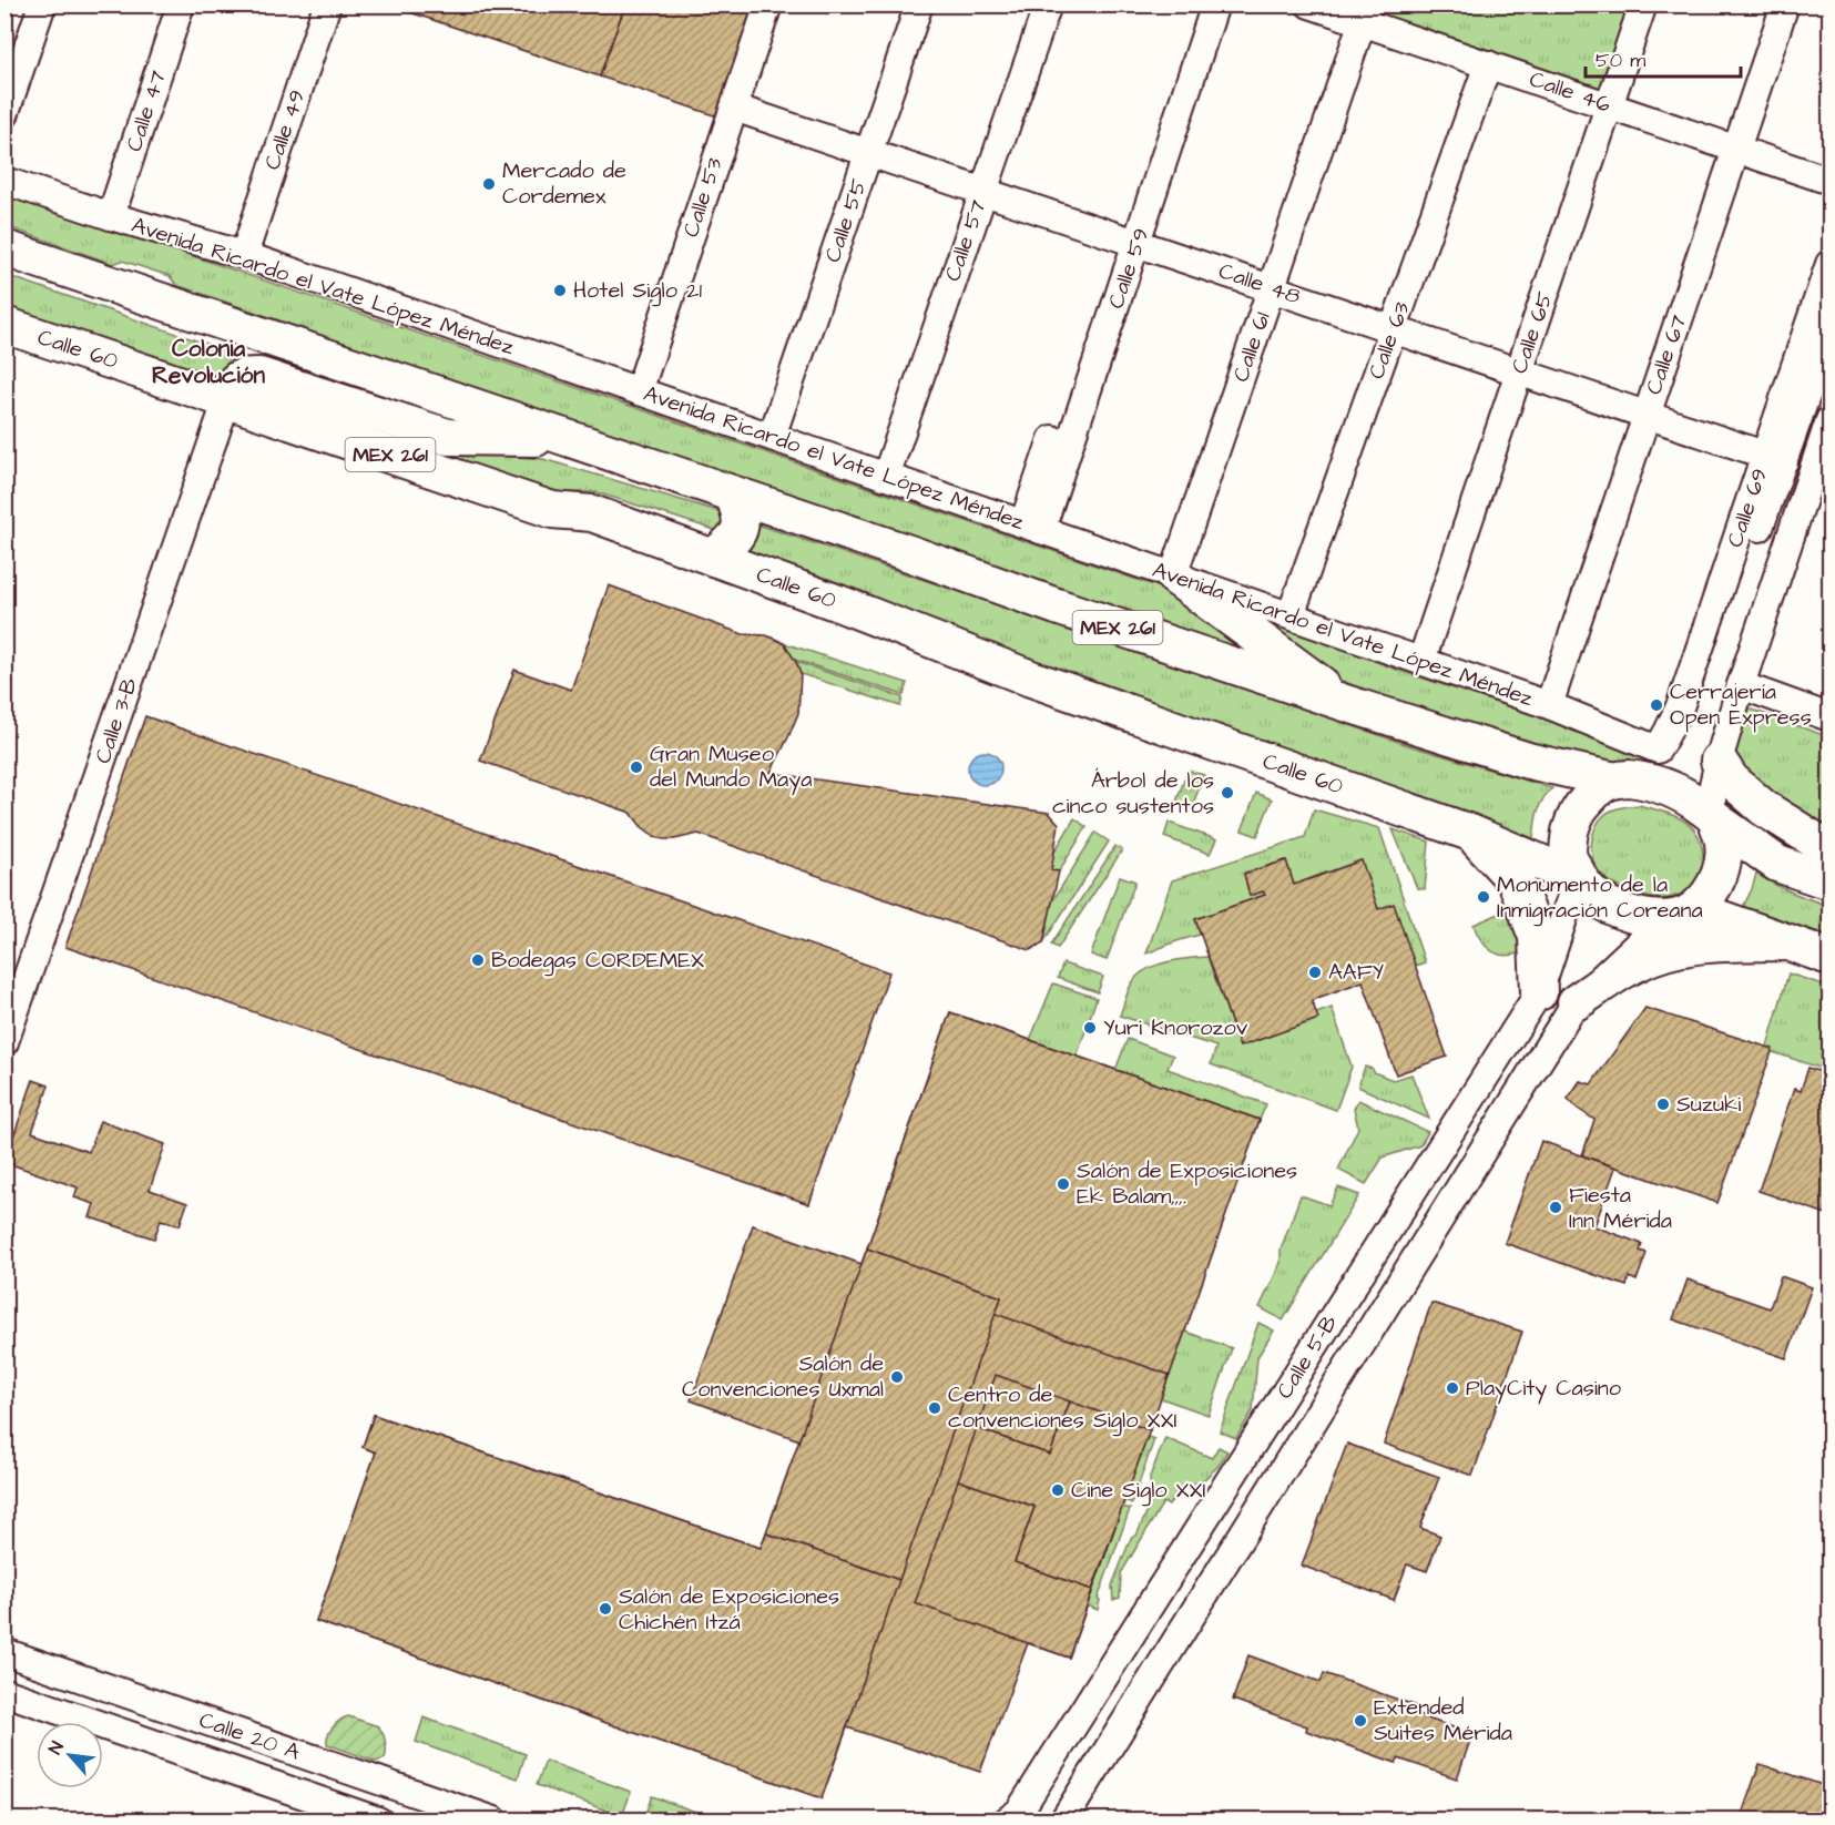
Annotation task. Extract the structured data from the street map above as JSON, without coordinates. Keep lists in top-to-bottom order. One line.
{"streets":{"main road":["Calle 60","MEX 261"],"street":["Calle 46","Calle 47","Calle 49","Calle 53","Calle 55","Calle 57","Calle 59","Calle 48","Avenida Ricardo el Vate López Méndez","Calle 65","Calle 63","Calle 61","Calle 67","Calle 69","Calle 3-B","Calle 5-B","Calle 20 A"]},"crossings":[["Calle 46","Calle 65"],["Calle 46","Calle 63"],["Calle 46","Calle 61"],["Calle 46","Calle 67"],["Calle 47","Avenida Ricardo el Vate López Méndez"],["Calle 49","Avenida Ricardo el Vate López Méndez"],["Calle 53","Calle 48"],["Calle 53","Avenida Ricardo el Vate López Méndez"],["Calle 55","Calle 48"],["Calle 55","Avenida Ricardo el Vate López Méndez"],["Calle 57","Calle 48"],["Calle 57","Avenida Ricardo el Vate López Méndez"],["Calle 59","Calle 48"],["Calle 59","Avenida Ricardo el Vate López Méndez"],["Calle 48","Calle 65"],["Calle 48","Calle 63"],["Calle 48","Calle 61"],["Calle 48","Calle 67"],["Calle 48","Calle 69"],["Avenida Ricardo el Vate López Méndez","Calle 65"],["Avenida Ricardo el Vate López Méndez","Calle 63"],["Avenida Ricardo el Vate López Méndez","Calle 61"],["Avenida Ricardo el Vate López Méndez","Calle 60"],["Avenida Ricardo el Vate López Méndez","Calle 67"],["Avenida Ricardo el Vate López Méndez","MEX 261"],["Avenida Ricardo el Vate López Méndez","Calle 69"],["Avenida Ricardo el Vate López Méndez","Calle 5-B"],["Calle 60","MEX 261"],["Calle 60","Calle 69"],["Calle 60","Calle 3-B"],["Calle 60","Calle 5-B"],["MEX 261","Calle 69"],["MEX 261","Calle 5-B"],["Calle 69","Calle 5-B"]],"districts":["Colonia Revolución"],"places":["Mercado de Cordemex","Hotel Siglo 21","Cerrajería Open Express","Gran Museo del Mundo Maya","Árbol de los cinco sustentos","Monumento de la Inmigración Coreana","Bodegas CORDEMEX","AAFY","Yuri Knorozov","Suzuki","Salón de Exposiciones Ek Balam,,,.","Fiesta Inn Mérida","Salón de Convenciones Uxmal","PlayCity Casino","Centro de convenciones Siglo XXI","Cine Siglo XXI","Salón de Exposiciones Chichén Itzá","Extended Suites Mérida"],"scale_bar":"50 m","north":"top left"}
